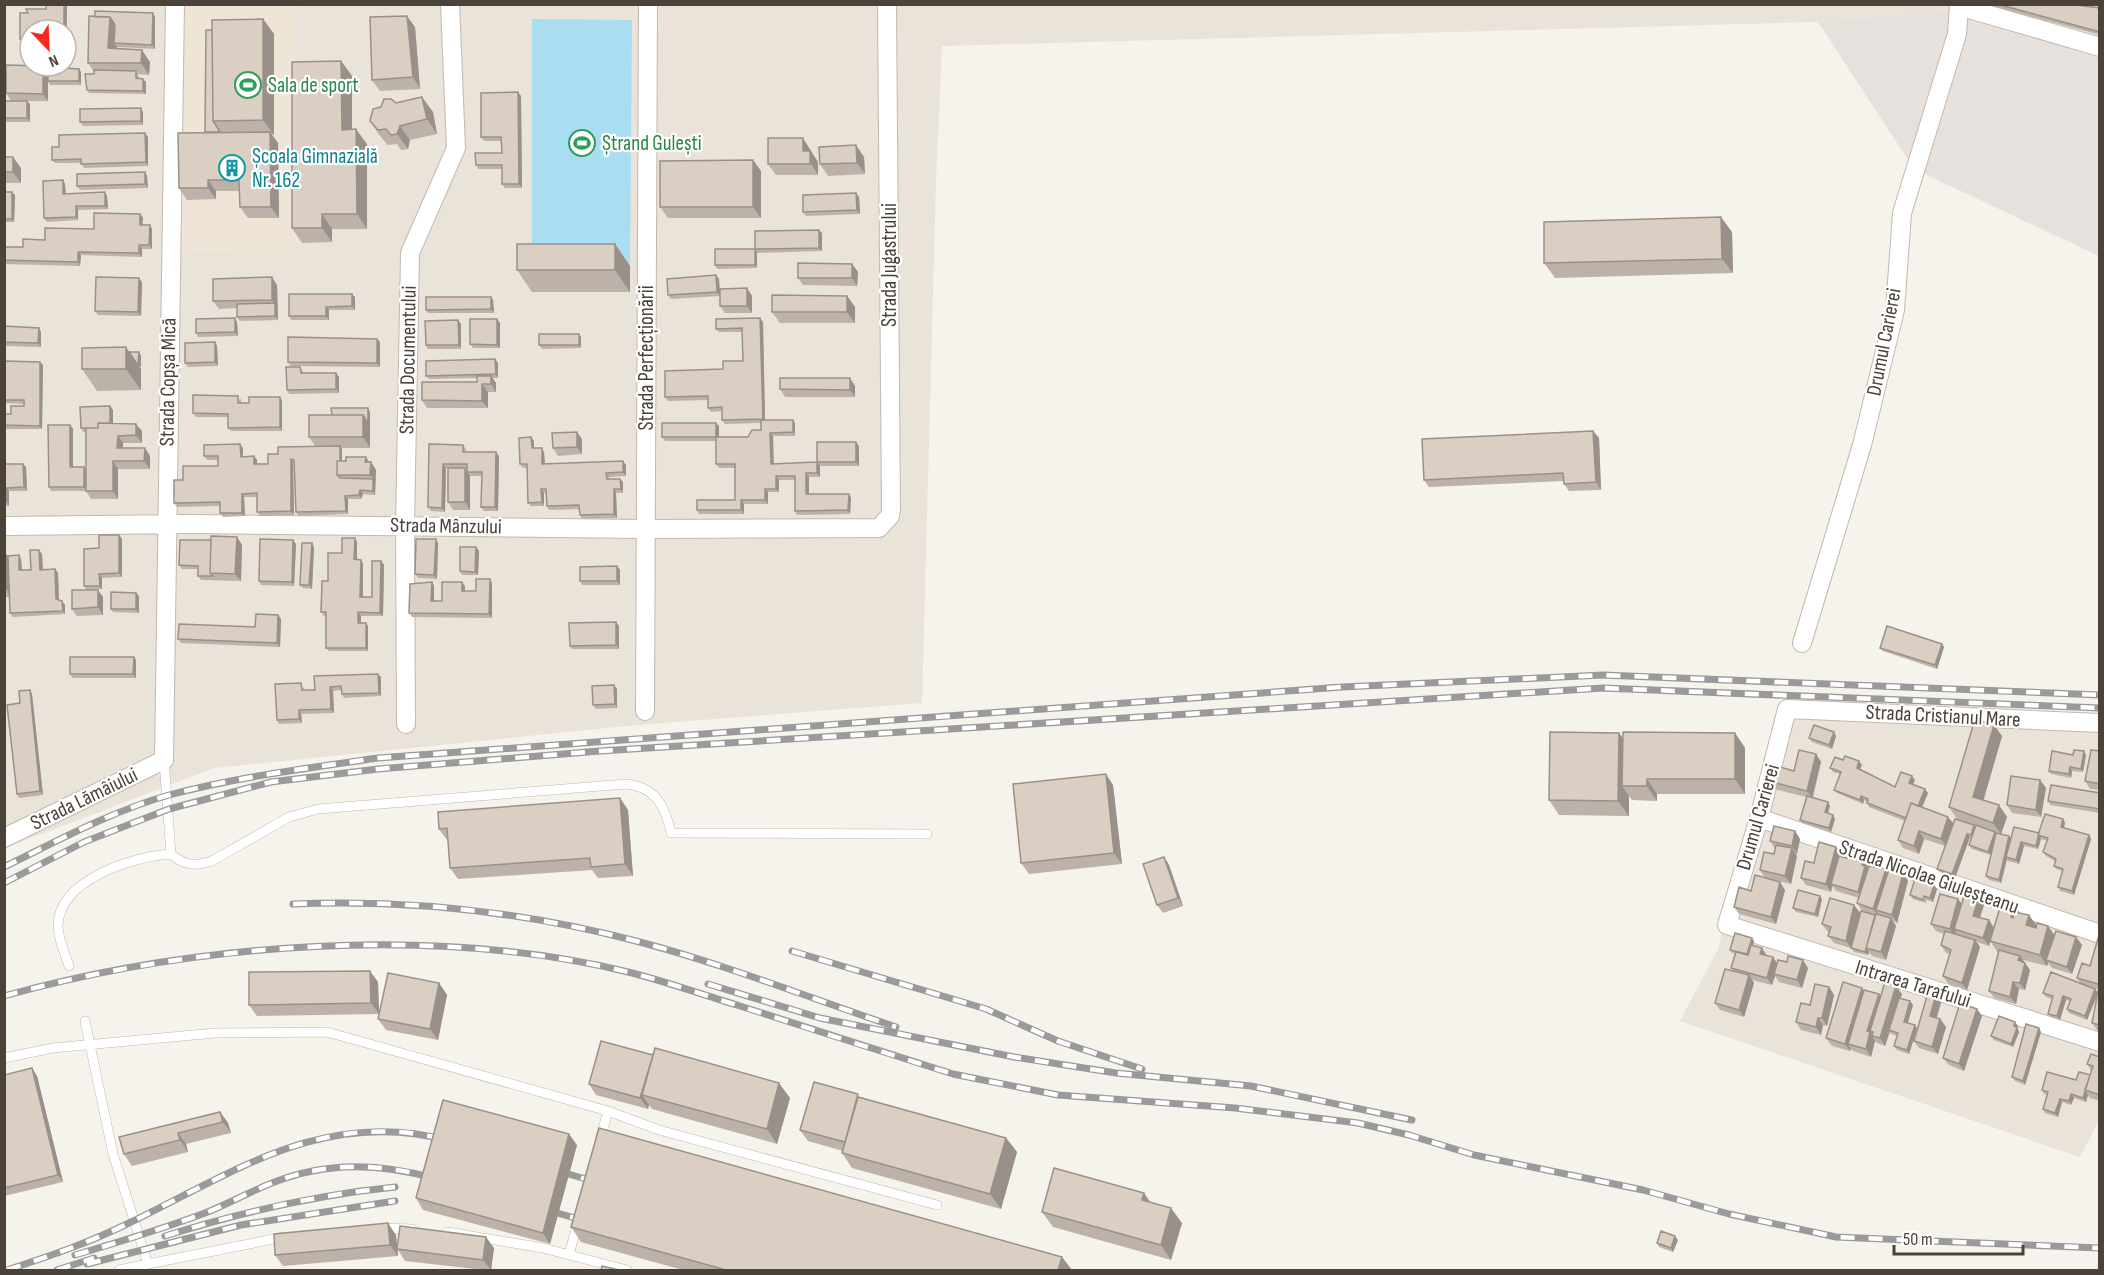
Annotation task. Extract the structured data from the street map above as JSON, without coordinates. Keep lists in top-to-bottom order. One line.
{"streets":{"street":["Strada Jugastrului","Drumul Carierei","Strada Perfecționării","Strada Documentului","Strada Copșa Mică","Strada Mânzului","Strada Cristianul Mare","Strada Lămâiului","Strada Nicolae Giuleșteanu","Intrarea Tarafului"]},"crossings":[["Strada Jugastrului","Strada Mânzului"],["Drumul Carierei","Strada Cristianul Mare"],["Drumul Carierei","Strada Nicolae Giuleșteanu"],["Drumul Carierei","Intrarea Tarafului"],["Strada Perfecționării","Strada Mânzului"],["Strada Documentului","Strada Mânzului"],["Strada Copșa Mică","Strada Mânzului"],["Strada Copșa Mică","Strada Lămâiului"]],"places":{"sports":["Sala de sport","Ștrand Gulești"],"building":["Școala Gimnazială Nr. 162"]},"scale_bar":"50 m","north":"bottom right"}
